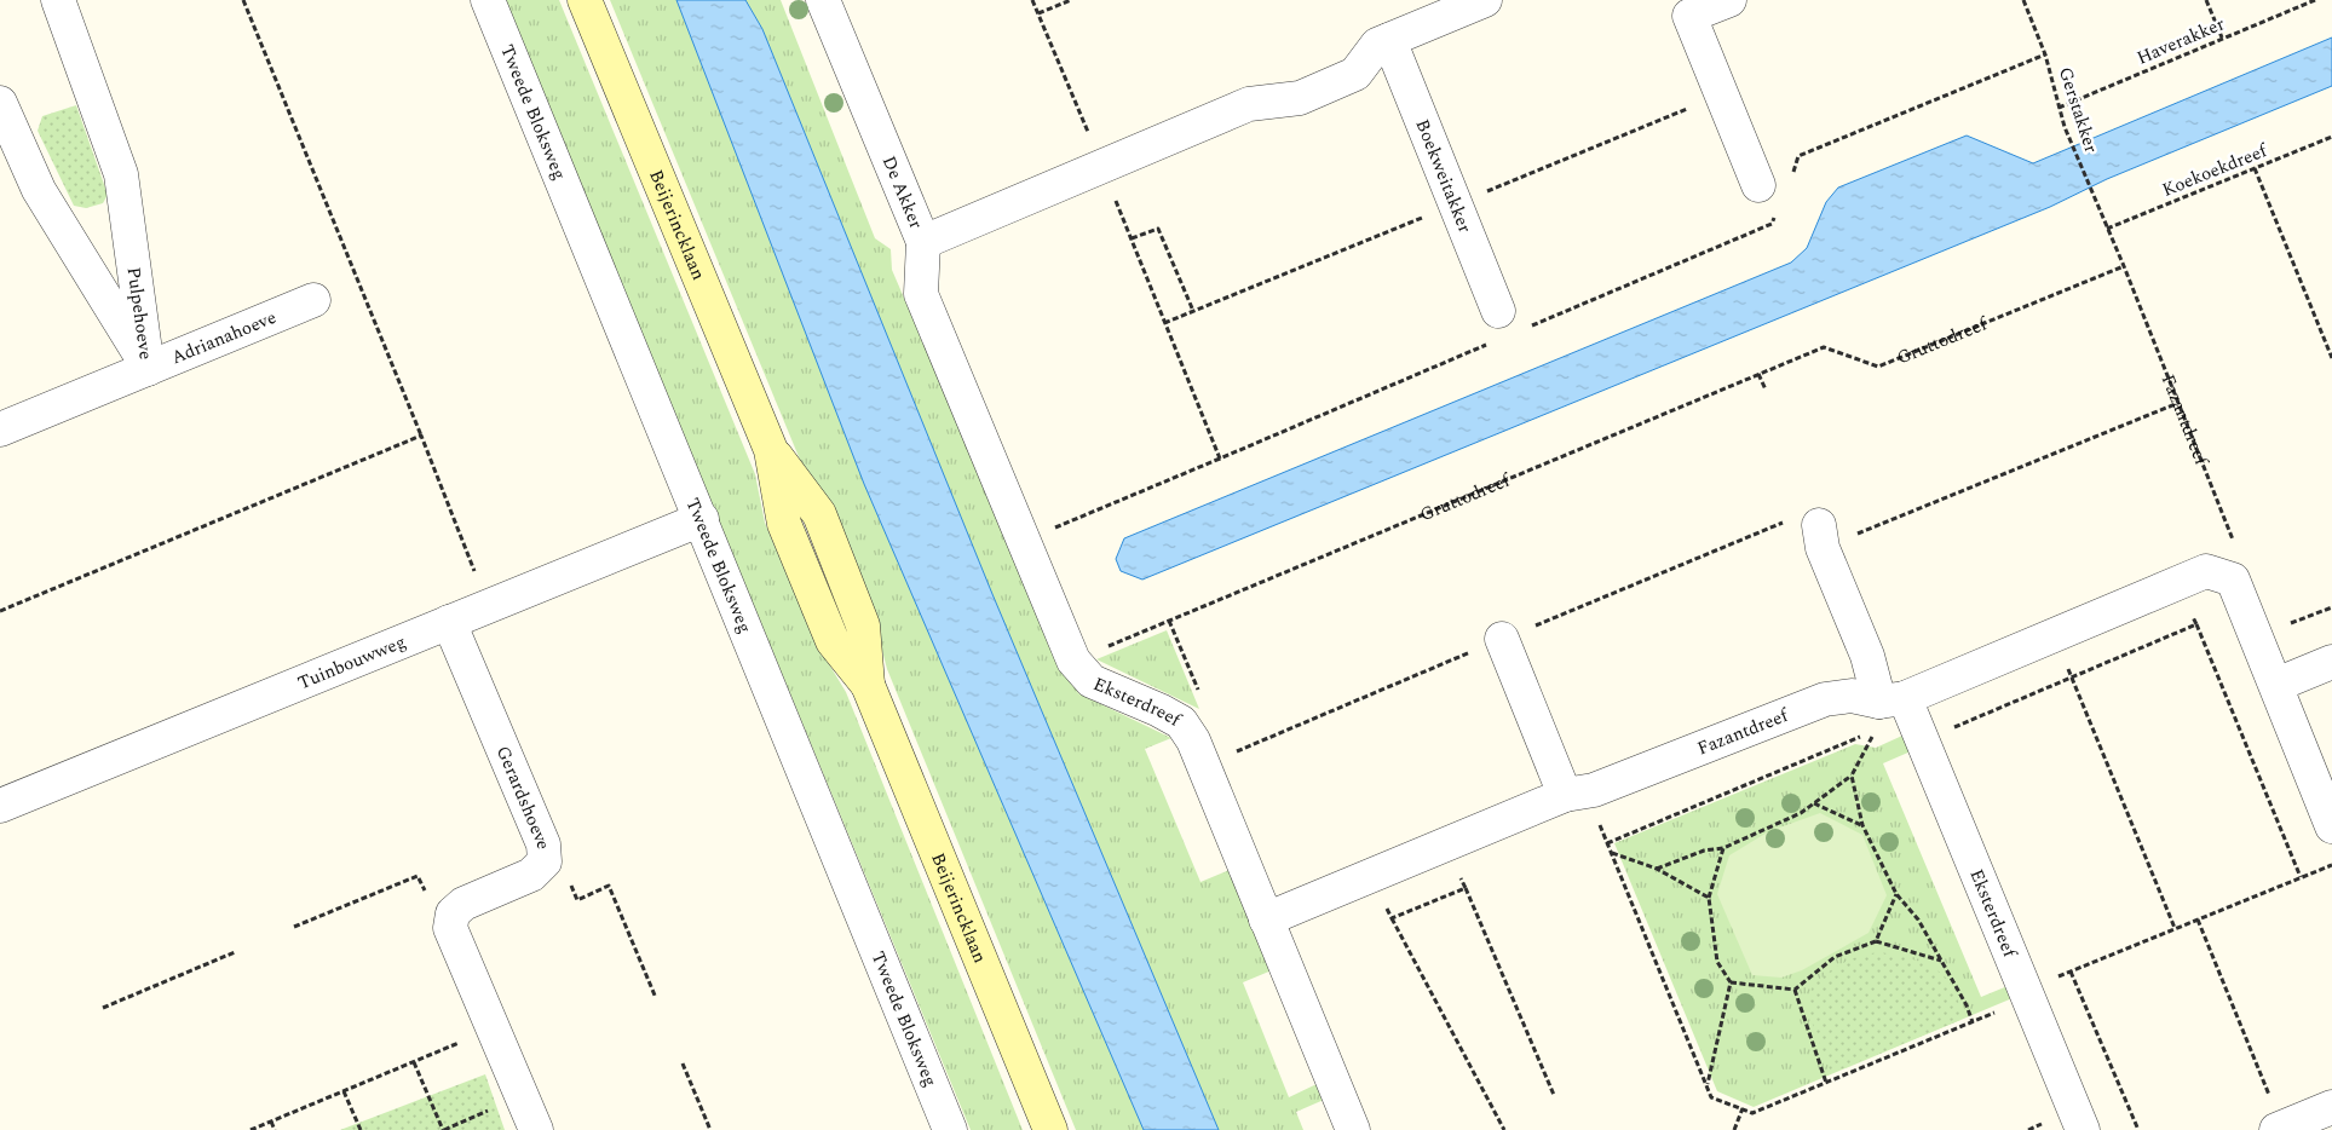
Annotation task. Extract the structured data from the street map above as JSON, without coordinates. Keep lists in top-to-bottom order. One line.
{"streets":{"main road":["Beijerincklaan"],"street":["Tweede Bloksweg","Boekweitakker","De Akker","Pulpehoeve","Adrianahoeve","Fazantdreef","Tuinbouwweg","Eksterdreef","Gerardshoeve"],"path":["Haverakker","Gerstakker","Koekoekdreef","Gruttodreef"]},"crossings":[["Haverakker","Gerstakker"],["Gerstakker","Koekoekdreef"],["Gerstakker","Fazantdreef"],["Tweede Bloksweg","Tuinbouwweg"],["Koekoekdreef","Fazantdreef"],["Boekweitakker","De Akker"],["De Akker","Eksterdreef"],["Pulpehoeve","Adrianahoeve"],["Gruttodreef","Fazantdreef"],["Gruttodreef","Eksterdreef"],["Fazantdreef","Eksterdreef"],["Tuinbouwweg","Gerardshoeve"]]}
